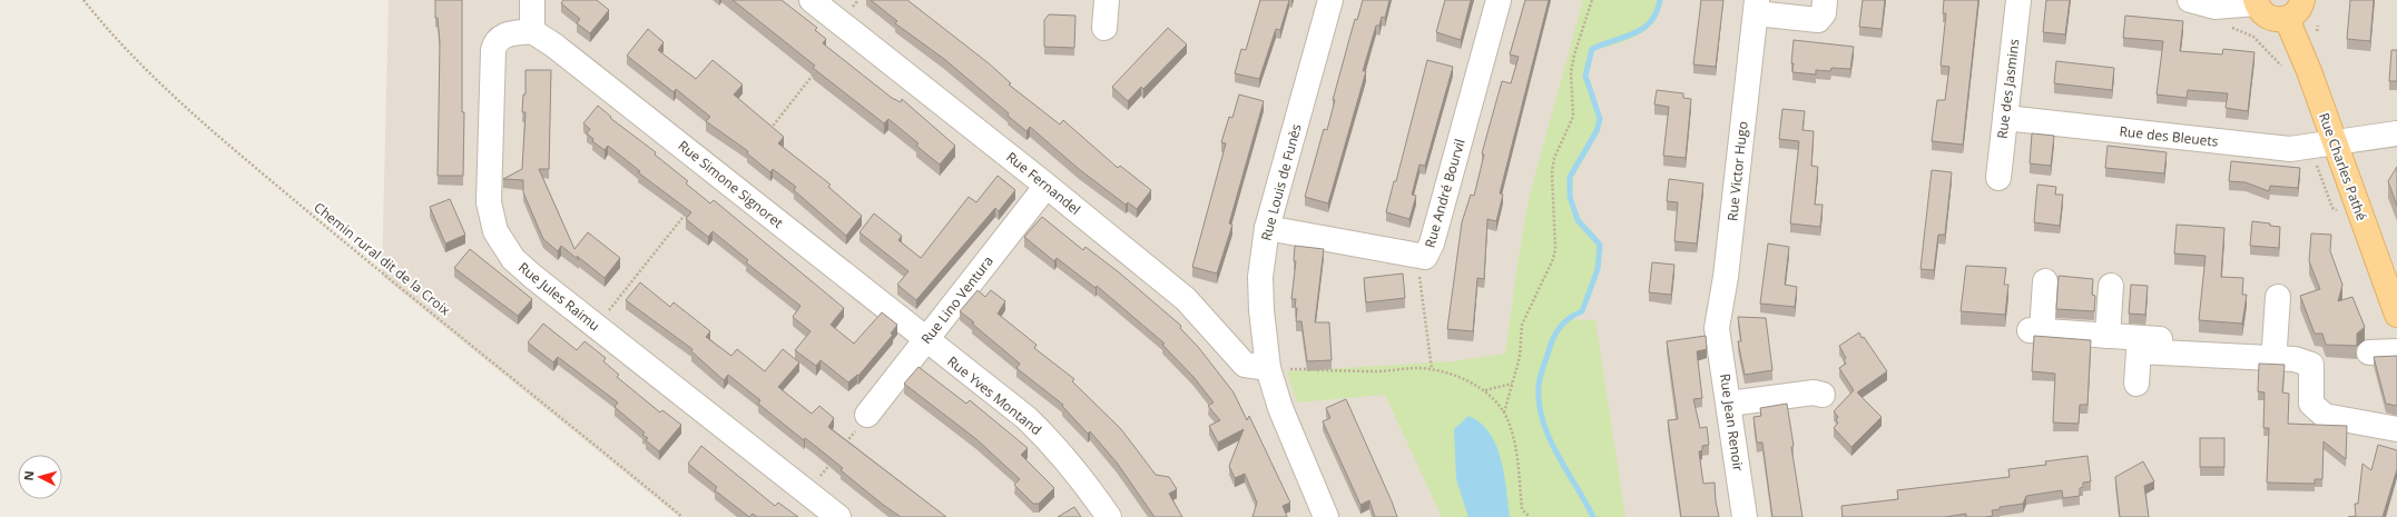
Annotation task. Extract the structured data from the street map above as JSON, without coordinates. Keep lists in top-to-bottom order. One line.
{"streets":{"main road":["Rue Charles Pathé"],"street":["Rue des Jasmins","Rue des Bleuets","Rue Victor Hugo","Rue Louis de Funès","Rue Fernandel","Rue Simone Signoret","Rue André Bourvil","Rue Jules Raimu","Rue Lino Ventura","Rue Yves Montand","Rue Jean Renoir"],"path":["Chemin rural dit de la Croix"]},"crossings":[["Rue des Jasmins","Rue des Bleuets"],["Rue des Bleuets","Rue Charles Pathé"],["Rue Victor Hugo","Rue Jean Renoir"],["Rue Louis de Funès","Rue Fernandel"],["Rue Louis de Funès","Rue André Bourvil"],["Rue Fernandel","Rue Lino Ventura"],["Rue Simone Signoret","Rue Jules Raimu"],["Rue Simone Signoret","Rue Lino Ventura"],["Rue Simone Signoret","Rue Yves Montand"],["Rue Lino Ventura","Rue Yves Montand"]],"north":"left"}
